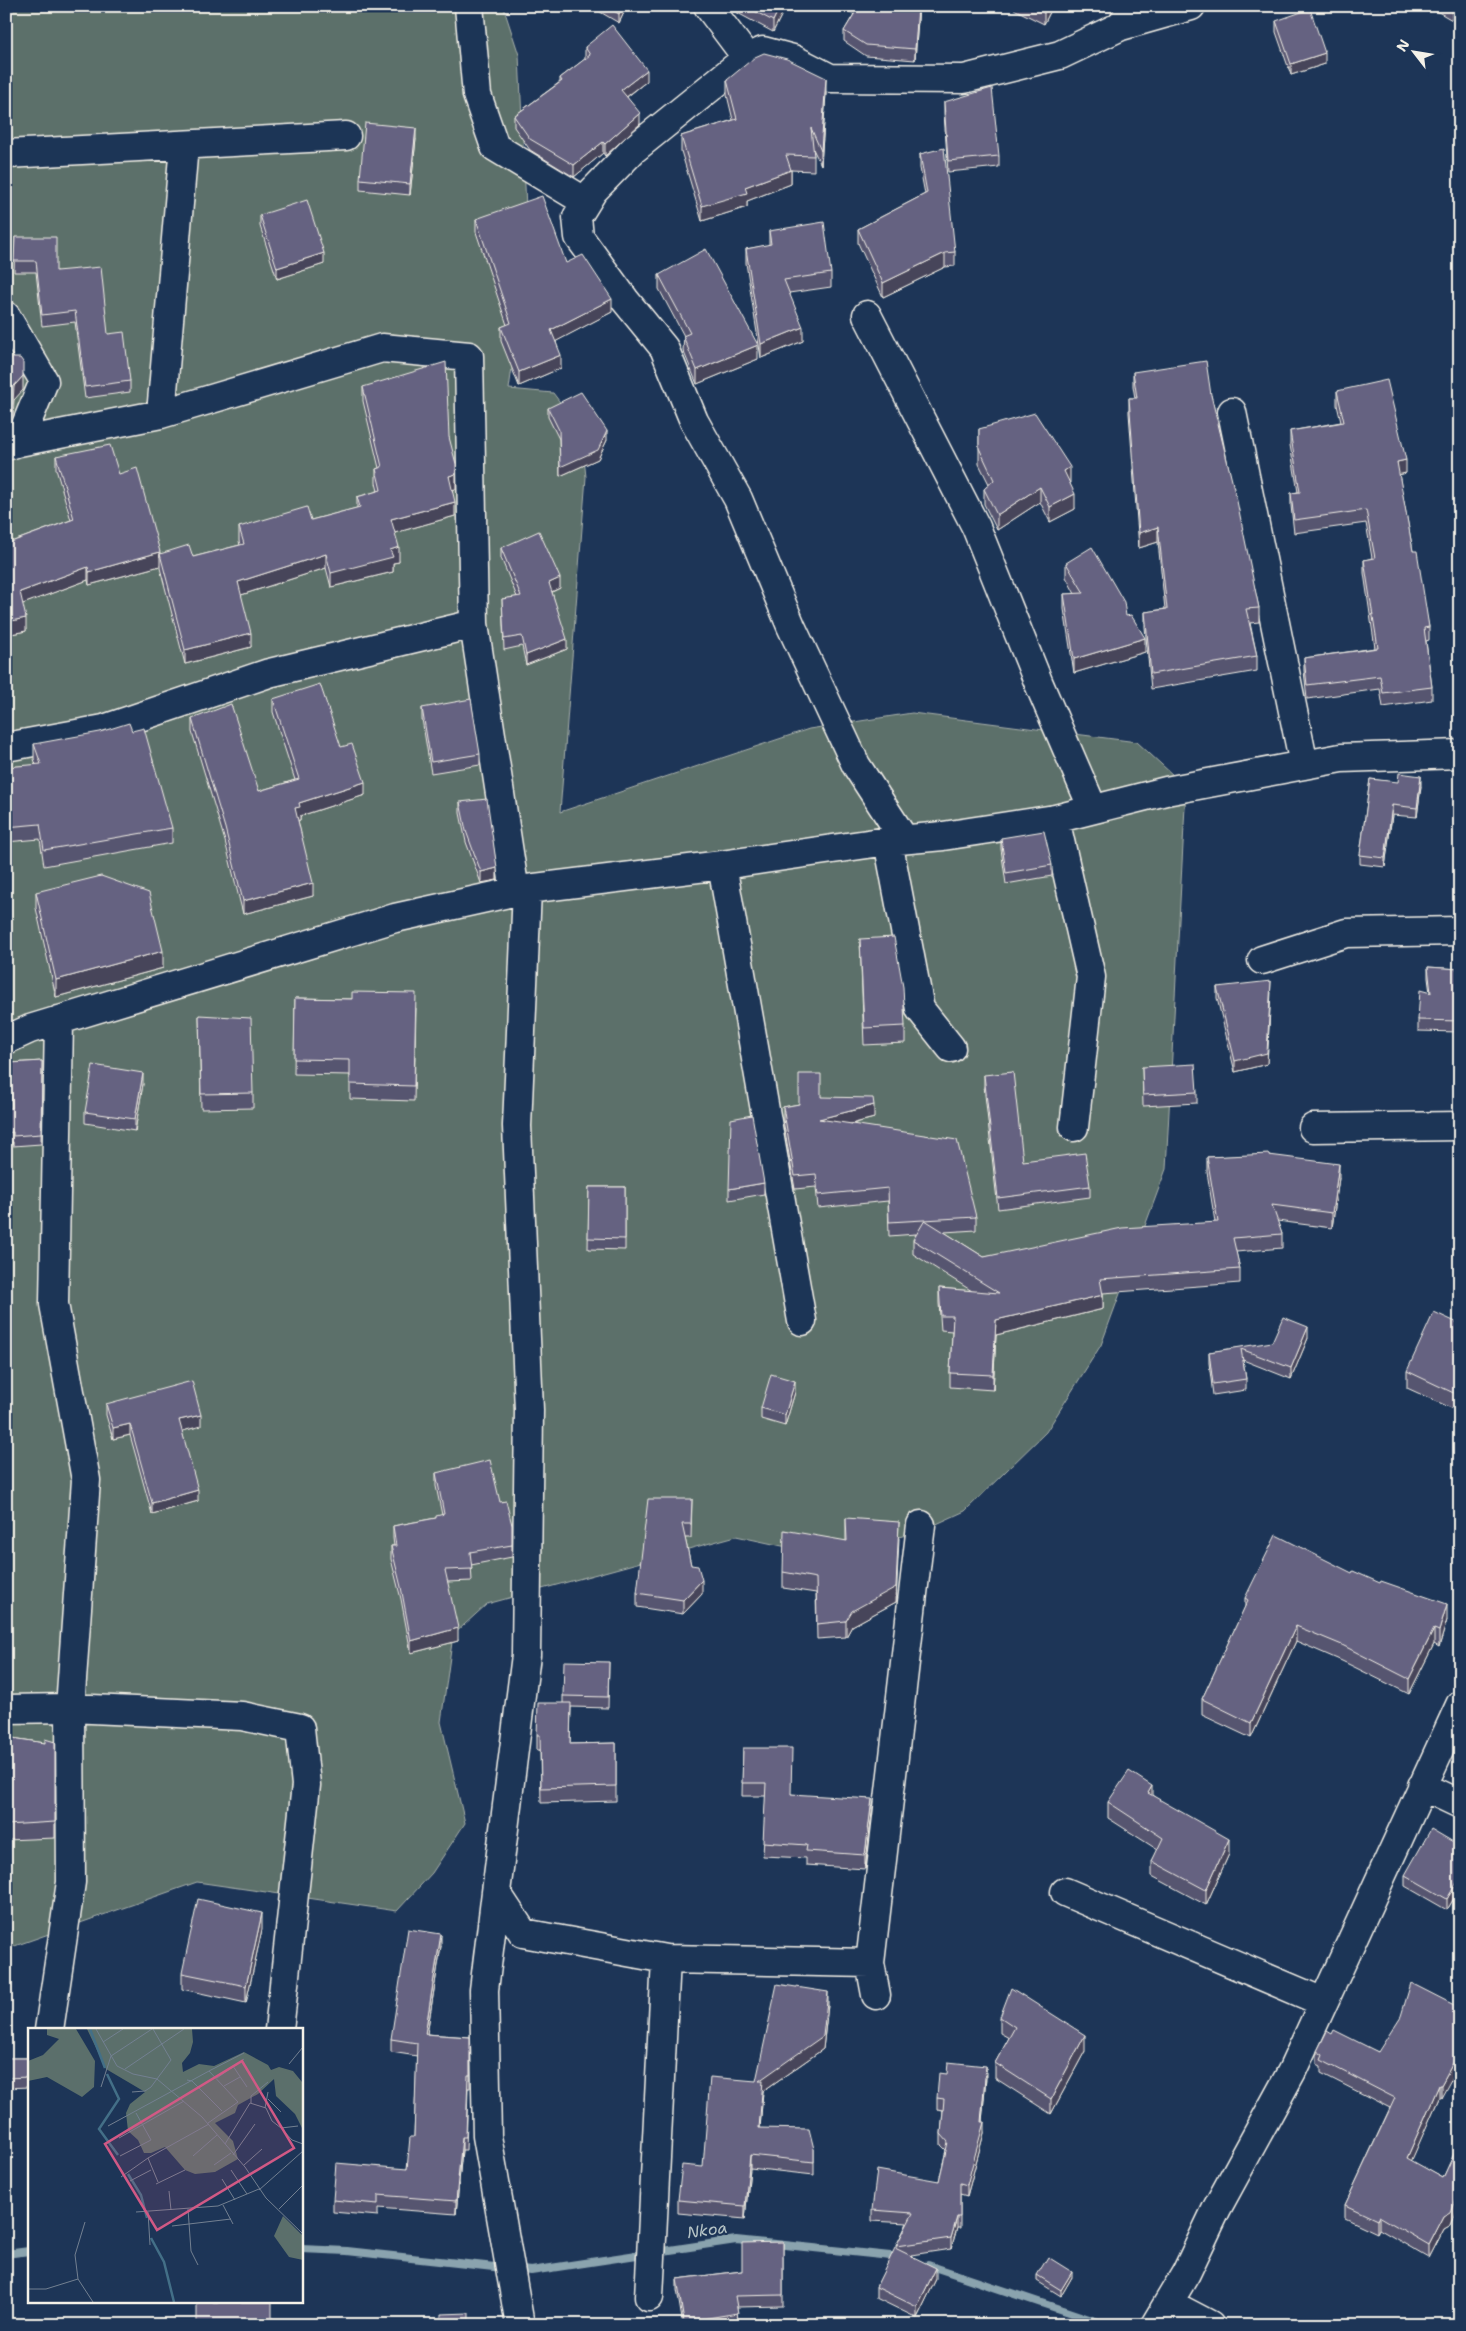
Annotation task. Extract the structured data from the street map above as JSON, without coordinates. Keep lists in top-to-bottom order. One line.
{"water":["Nkoa"],"north":"top left"}
